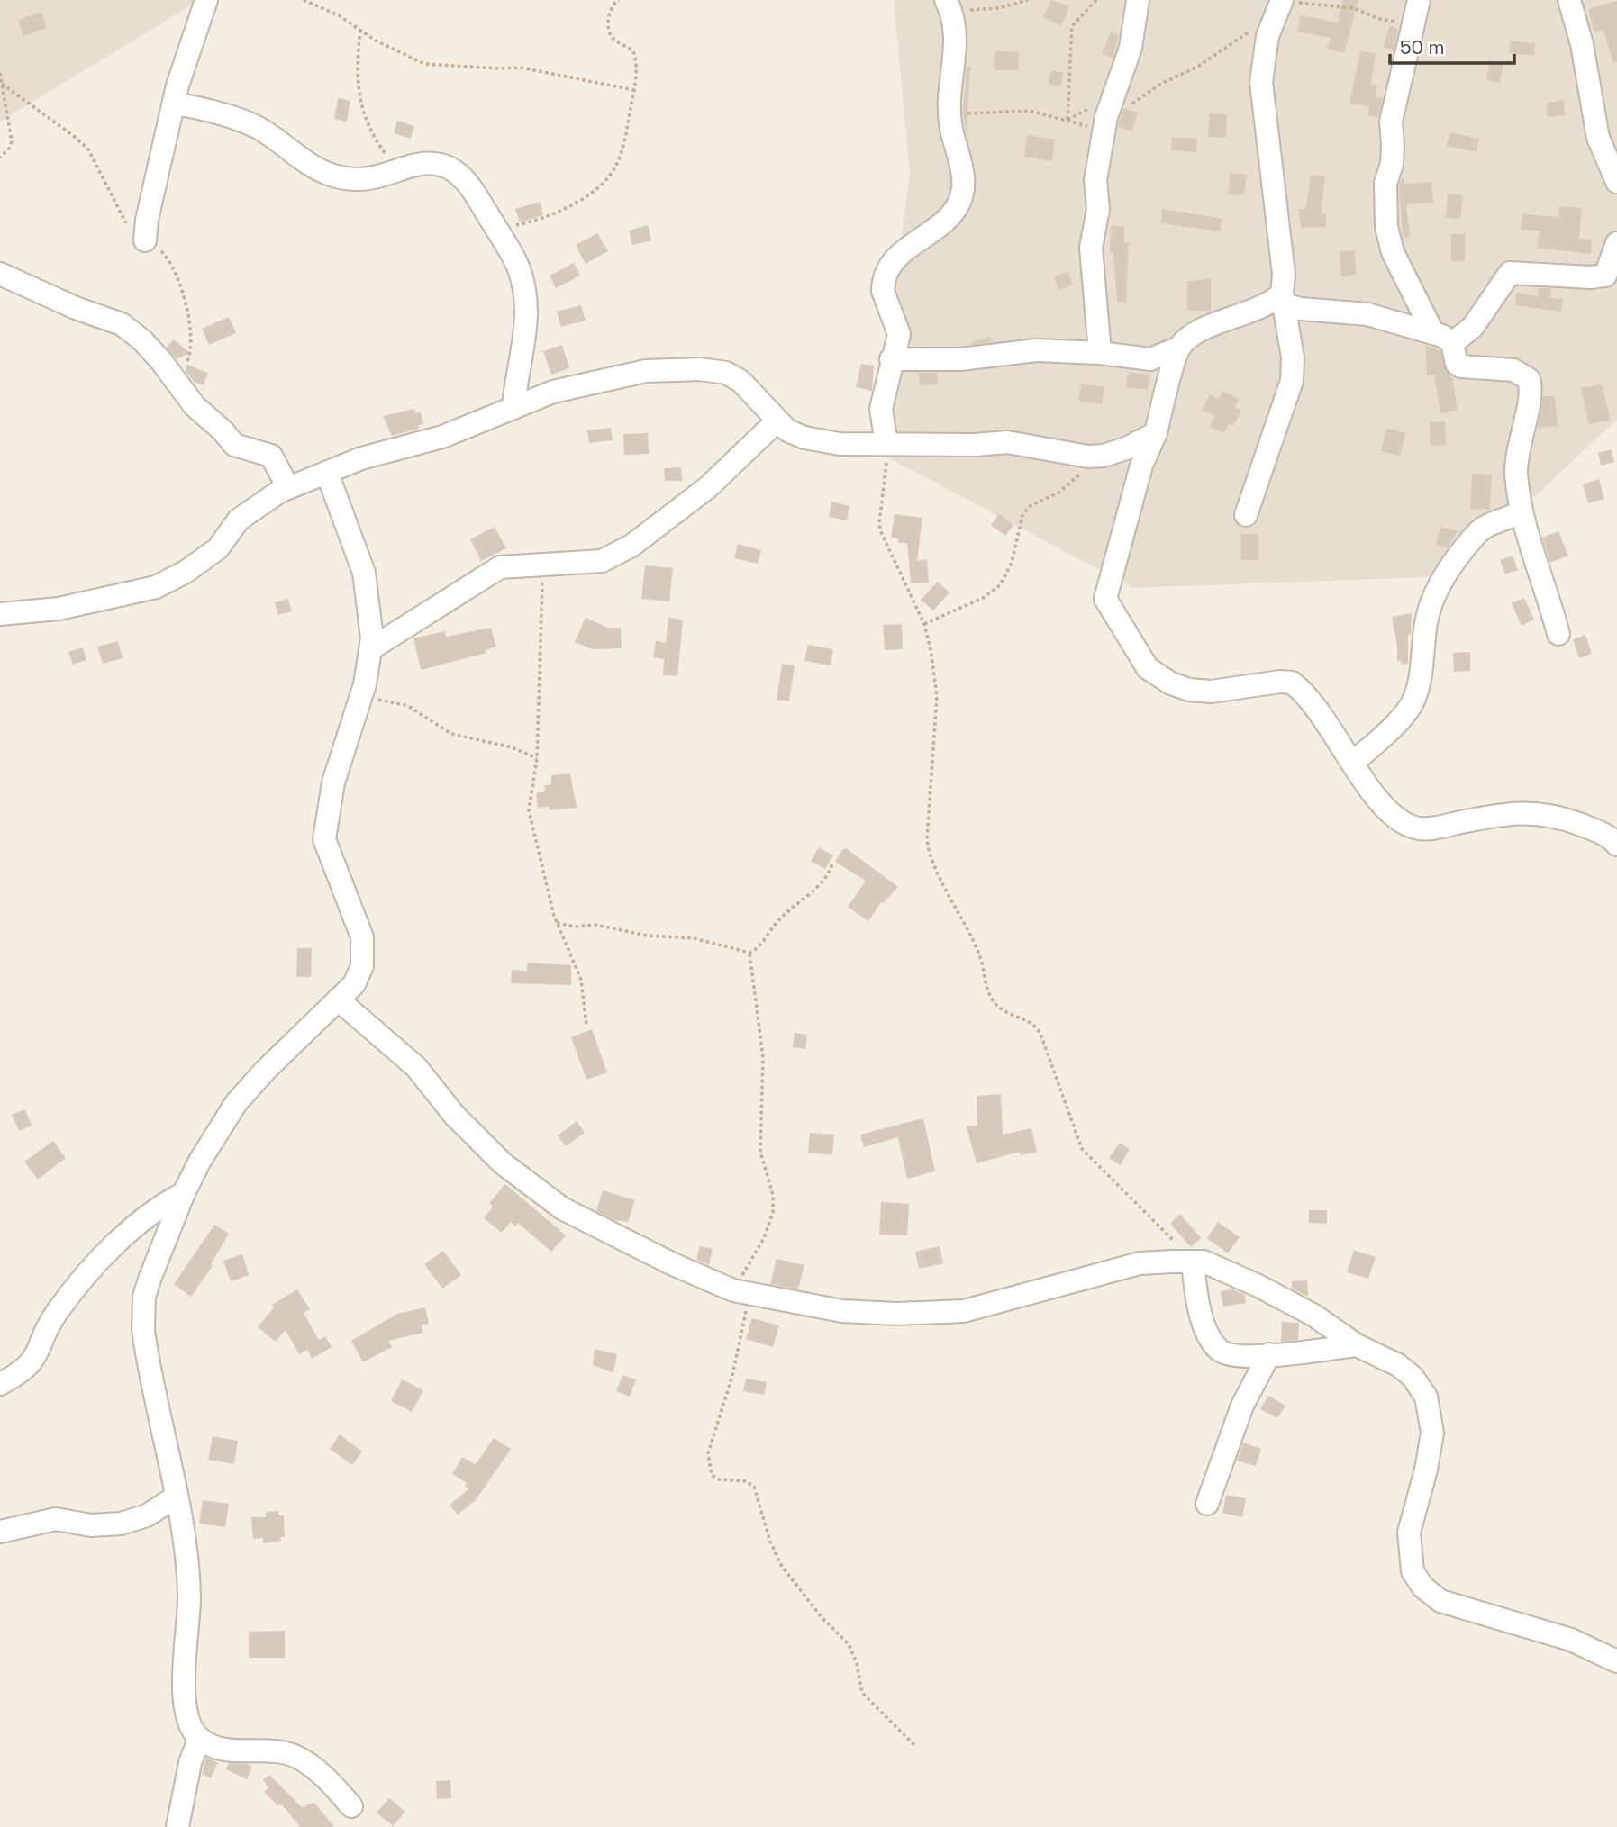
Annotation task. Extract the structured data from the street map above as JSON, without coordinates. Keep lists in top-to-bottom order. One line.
{"scale_bar":"50 m"}
